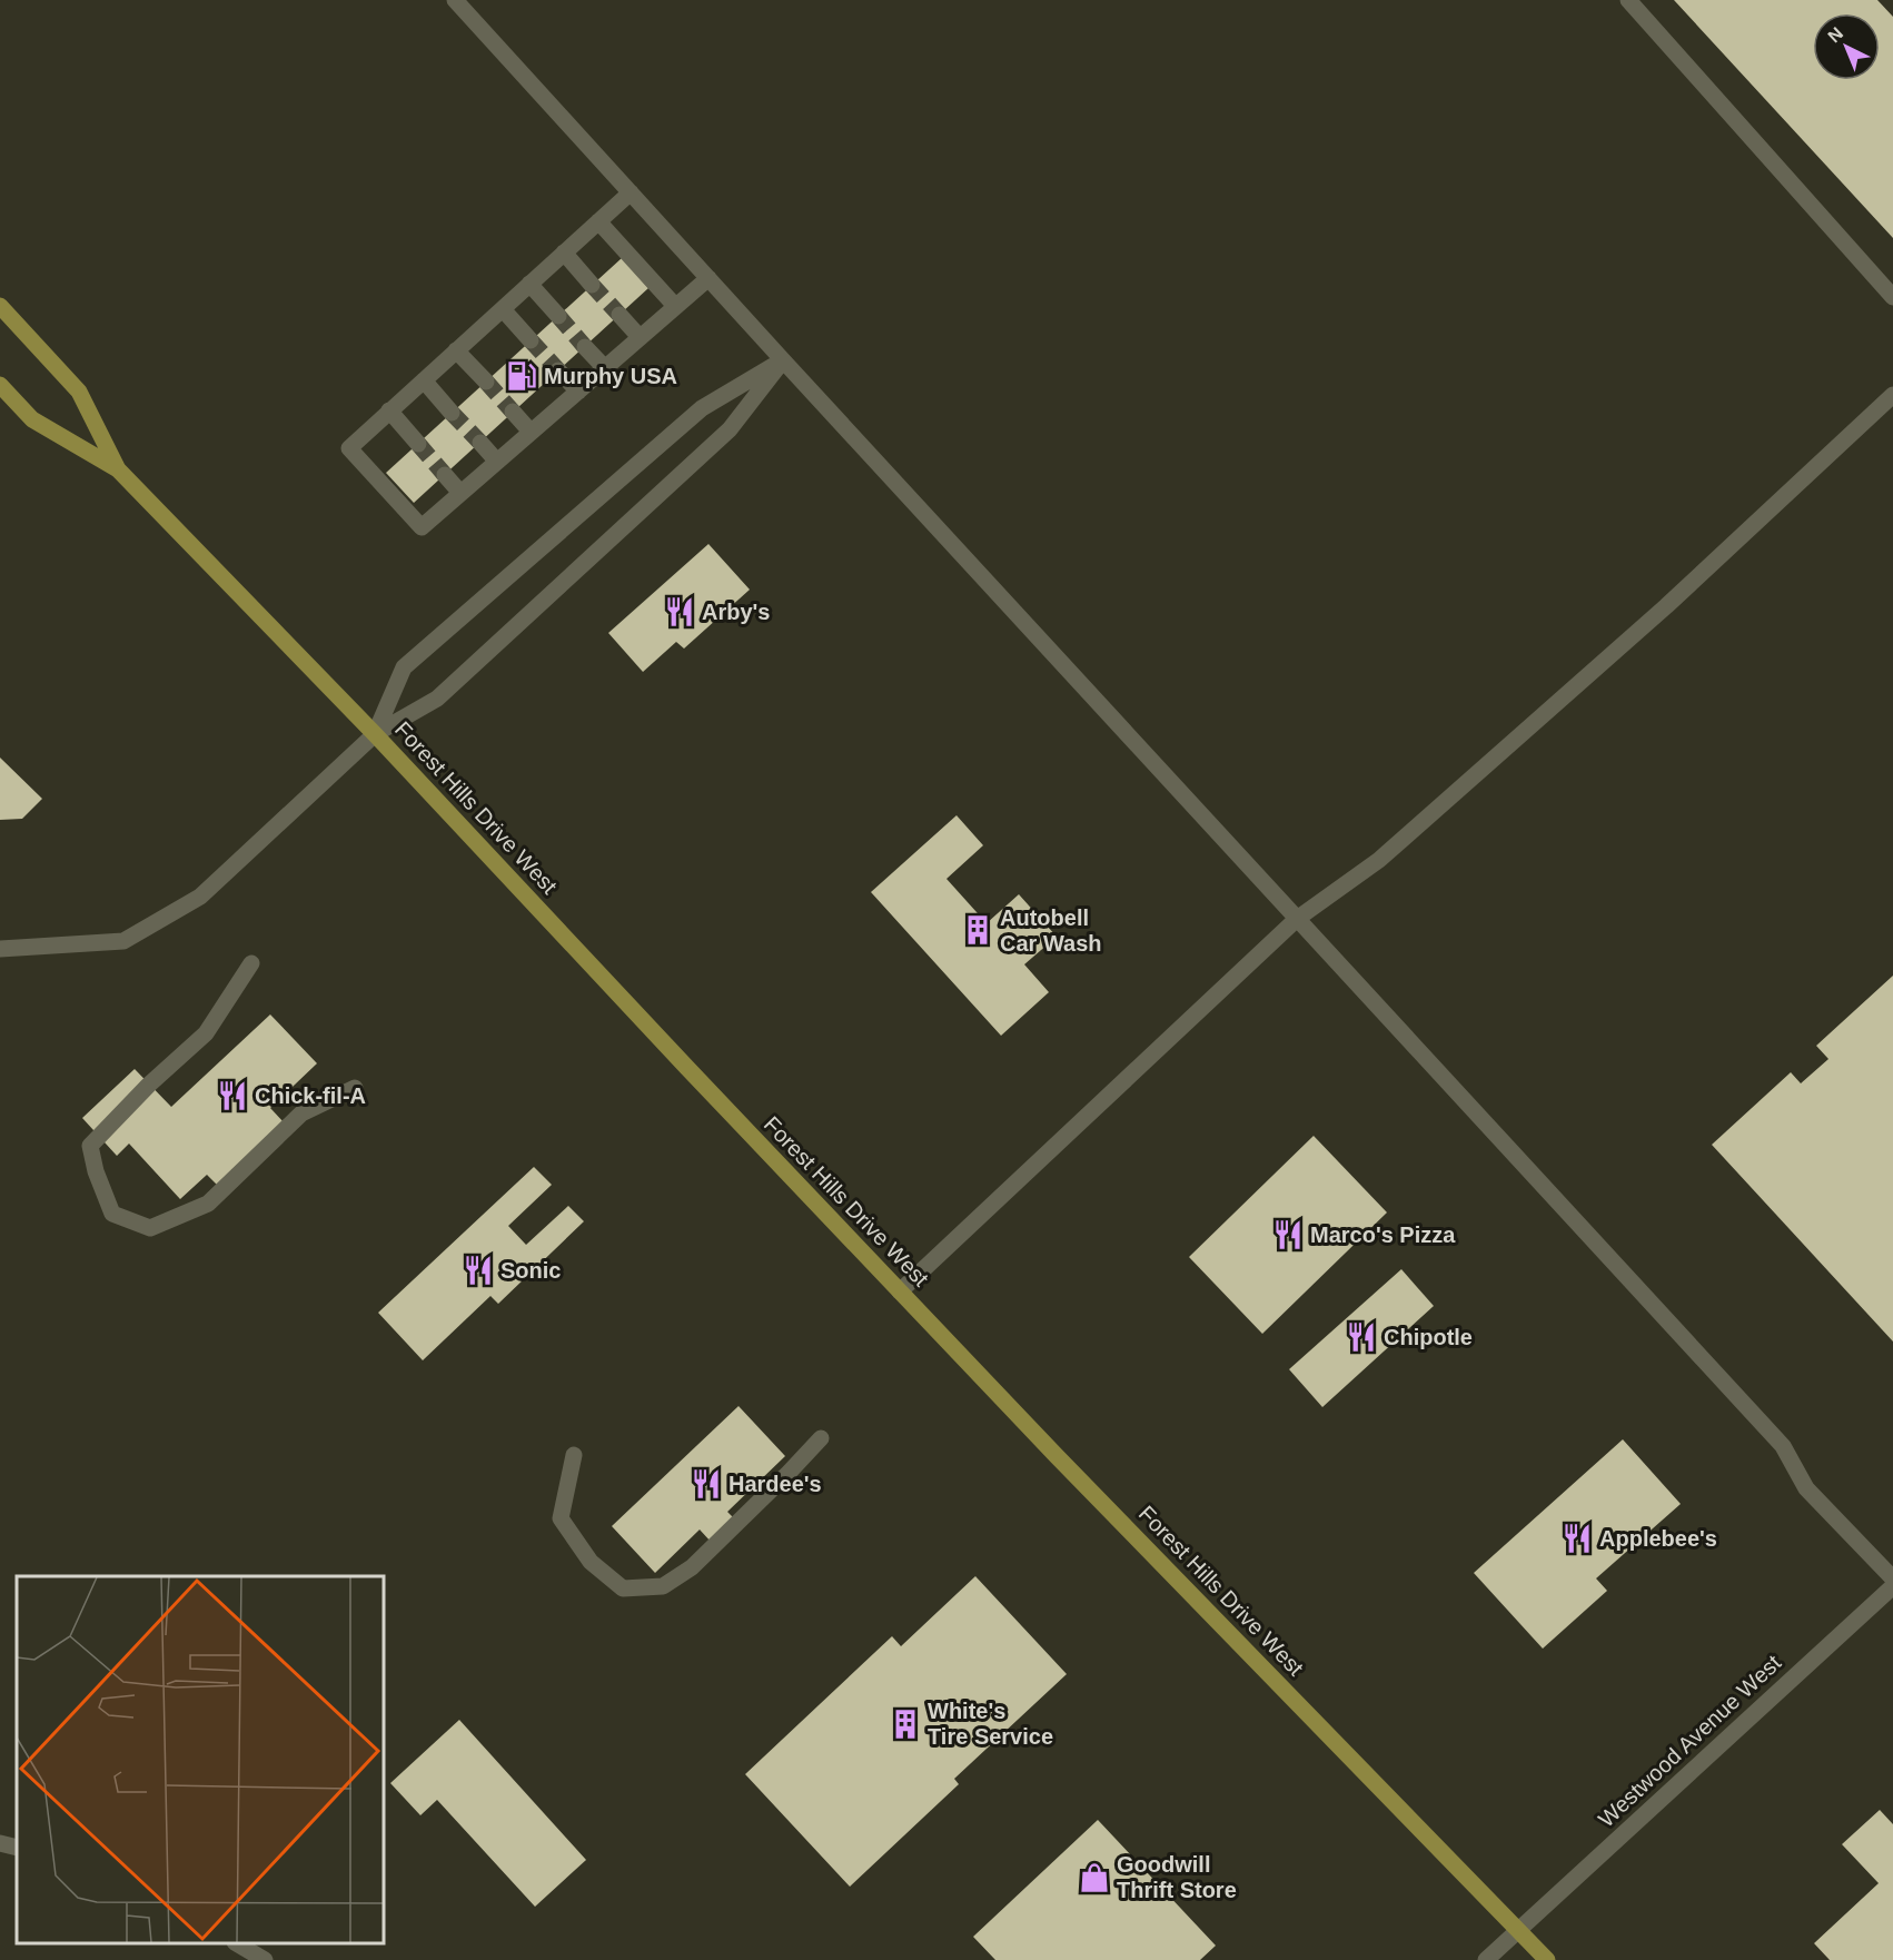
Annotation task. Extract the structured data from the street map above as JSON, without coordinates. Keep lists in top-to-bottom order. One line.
{"streets":{"main road":["Forest Hills Drive West"],"street":["Westwood Avenue West"]},"crossings":[["Forest Hills Drive West","Westwood Avenue West"]],"places":{"fuel station":["Murphy USA"],"restaurant":["Arby's","Chick-fil-A","Marco's Pizza","Sonic","Chipotle","Hardee's","Applebee's"],"building":["Autobell Car Wash","White's Tire Service"],"shop":["Goodwill Thrift Store"]},"north":"top left"}
